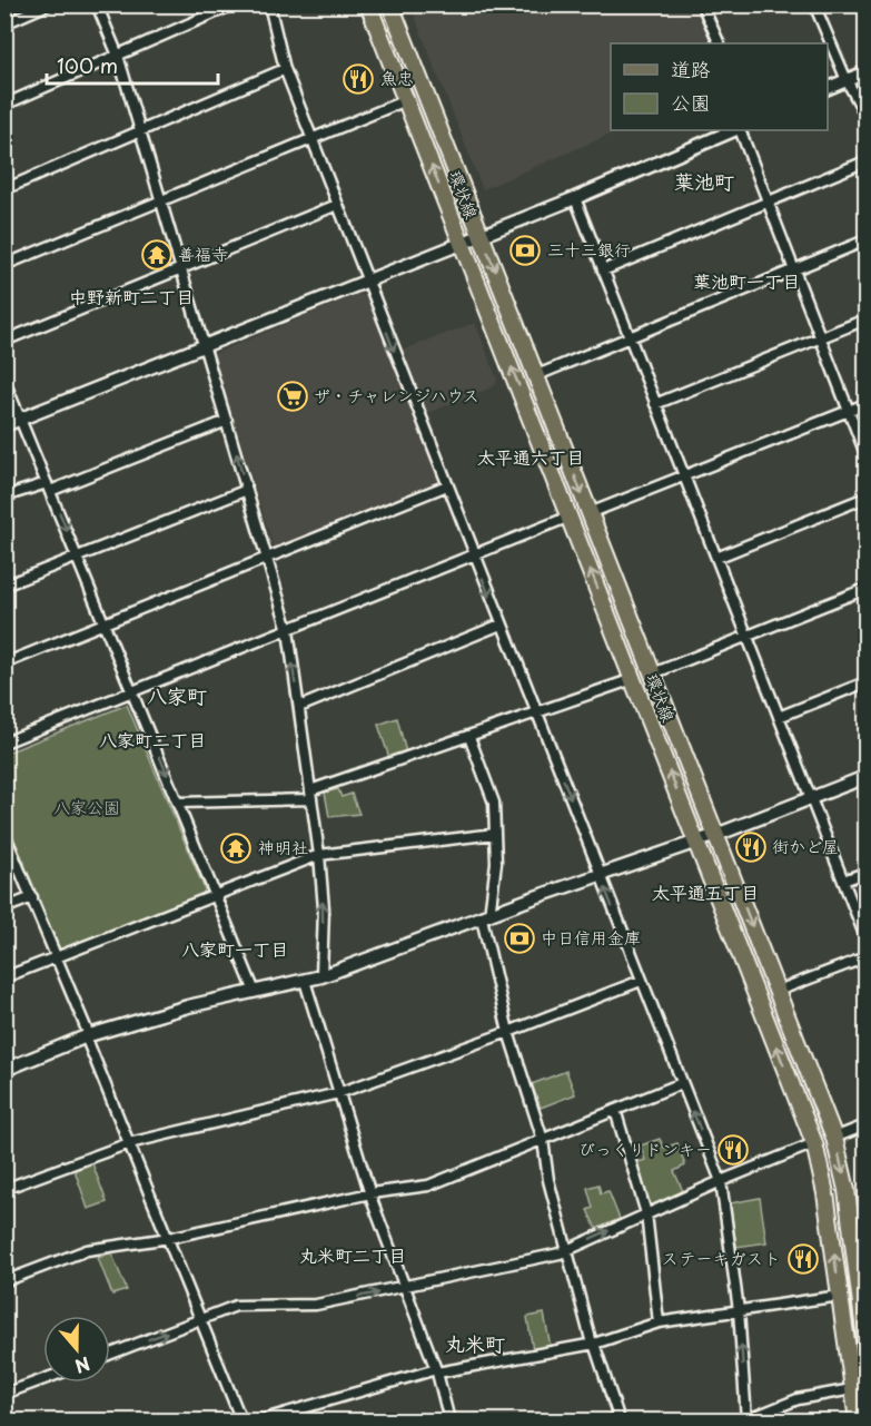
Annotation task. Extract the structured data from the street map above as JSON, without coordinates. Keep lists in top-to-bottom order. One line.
{"streets":{"main road":["環状線"]},"districts":["葉池町","葉池町一丁目","中野新町二丁目","太平通六丁目","八家町","八家町二丁目","太平通五丁目","八家町一丁目","丸米町二丁目","丸米町"],"parks":["八家公園"],"places":{"restaurant":["魚忠","街かど屋","びっくりドンキー","ステーキガスト"],"bank":["三十三銀行","中日信用金庫"],"temple":["善福寺","神明社"],"supermarket":["ザ・チャレンジハウス"]},"legend":["道路","公園"],"scale_bar":"100 m","north":"bottom"}
